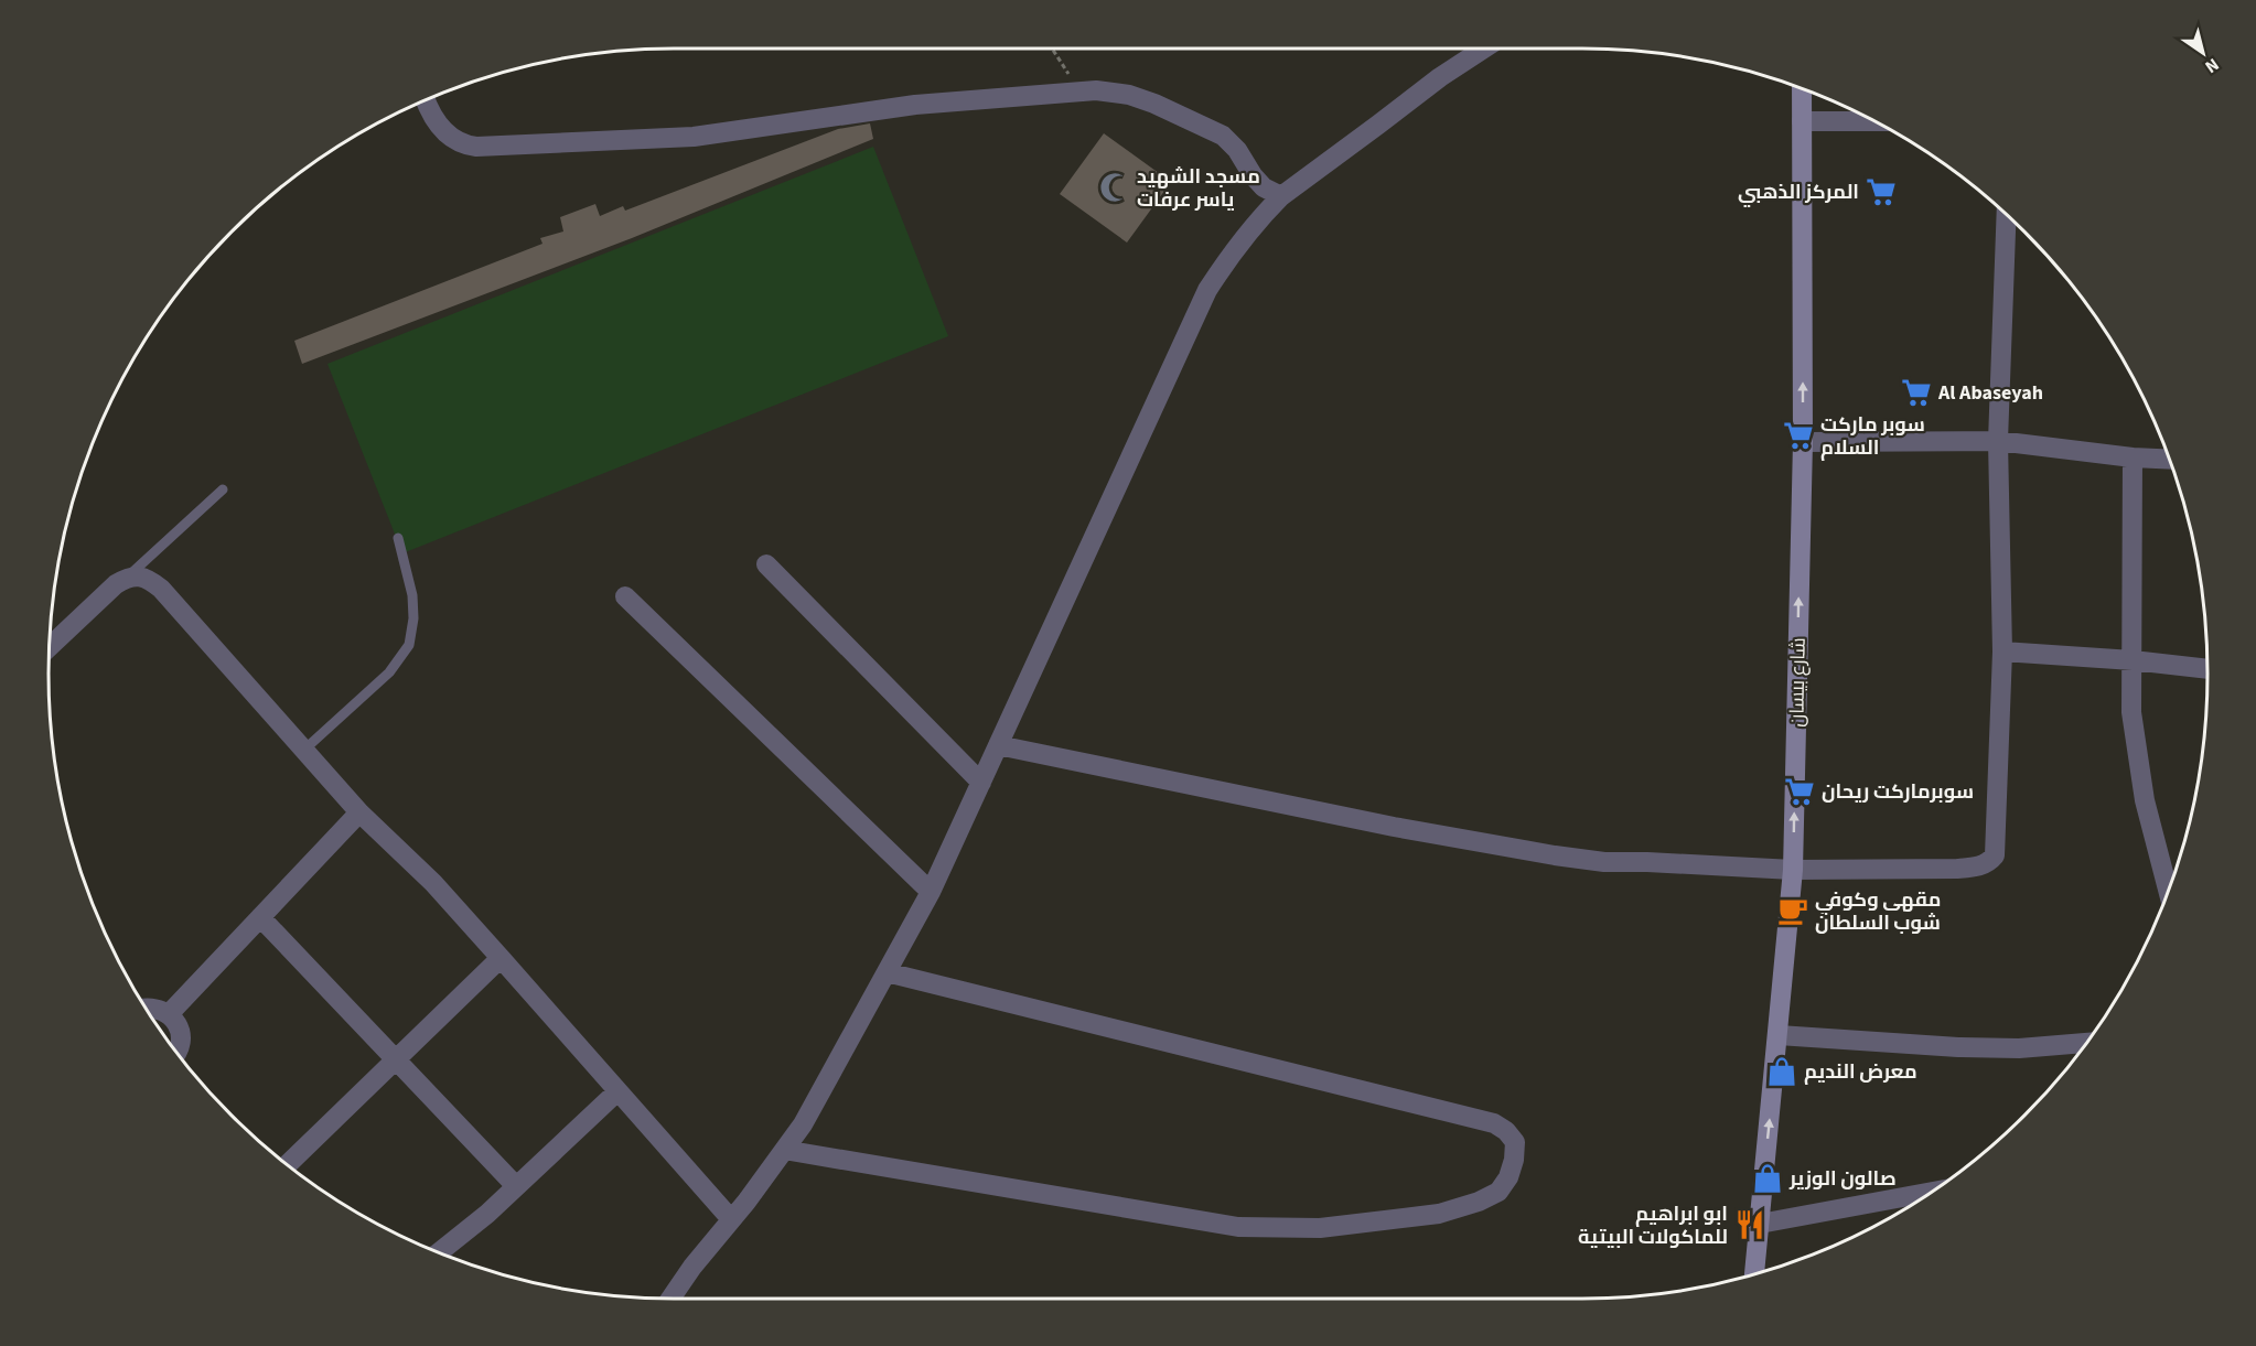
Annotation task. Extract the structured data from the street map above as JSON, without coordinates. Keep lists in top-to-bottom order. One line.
{"streets":{"street":["شارع بيسان"]},"one_way":["شارع بيسان"],"places":{"mosque":["مسجد الشهيد ياسر عرفات"],"supermarket":["المركز الذهبي","Al Abaseyah","سوبر ماركت السلام","سوبرماركت ريحان"],"cafe":["مقهى وكوفي شوب السلطان"],"shop":["معرض النديم","صالون الوزير"],"restaurant":["ابو ابراهيم للماكولات البيتية"]},"north":"bottom right"}
